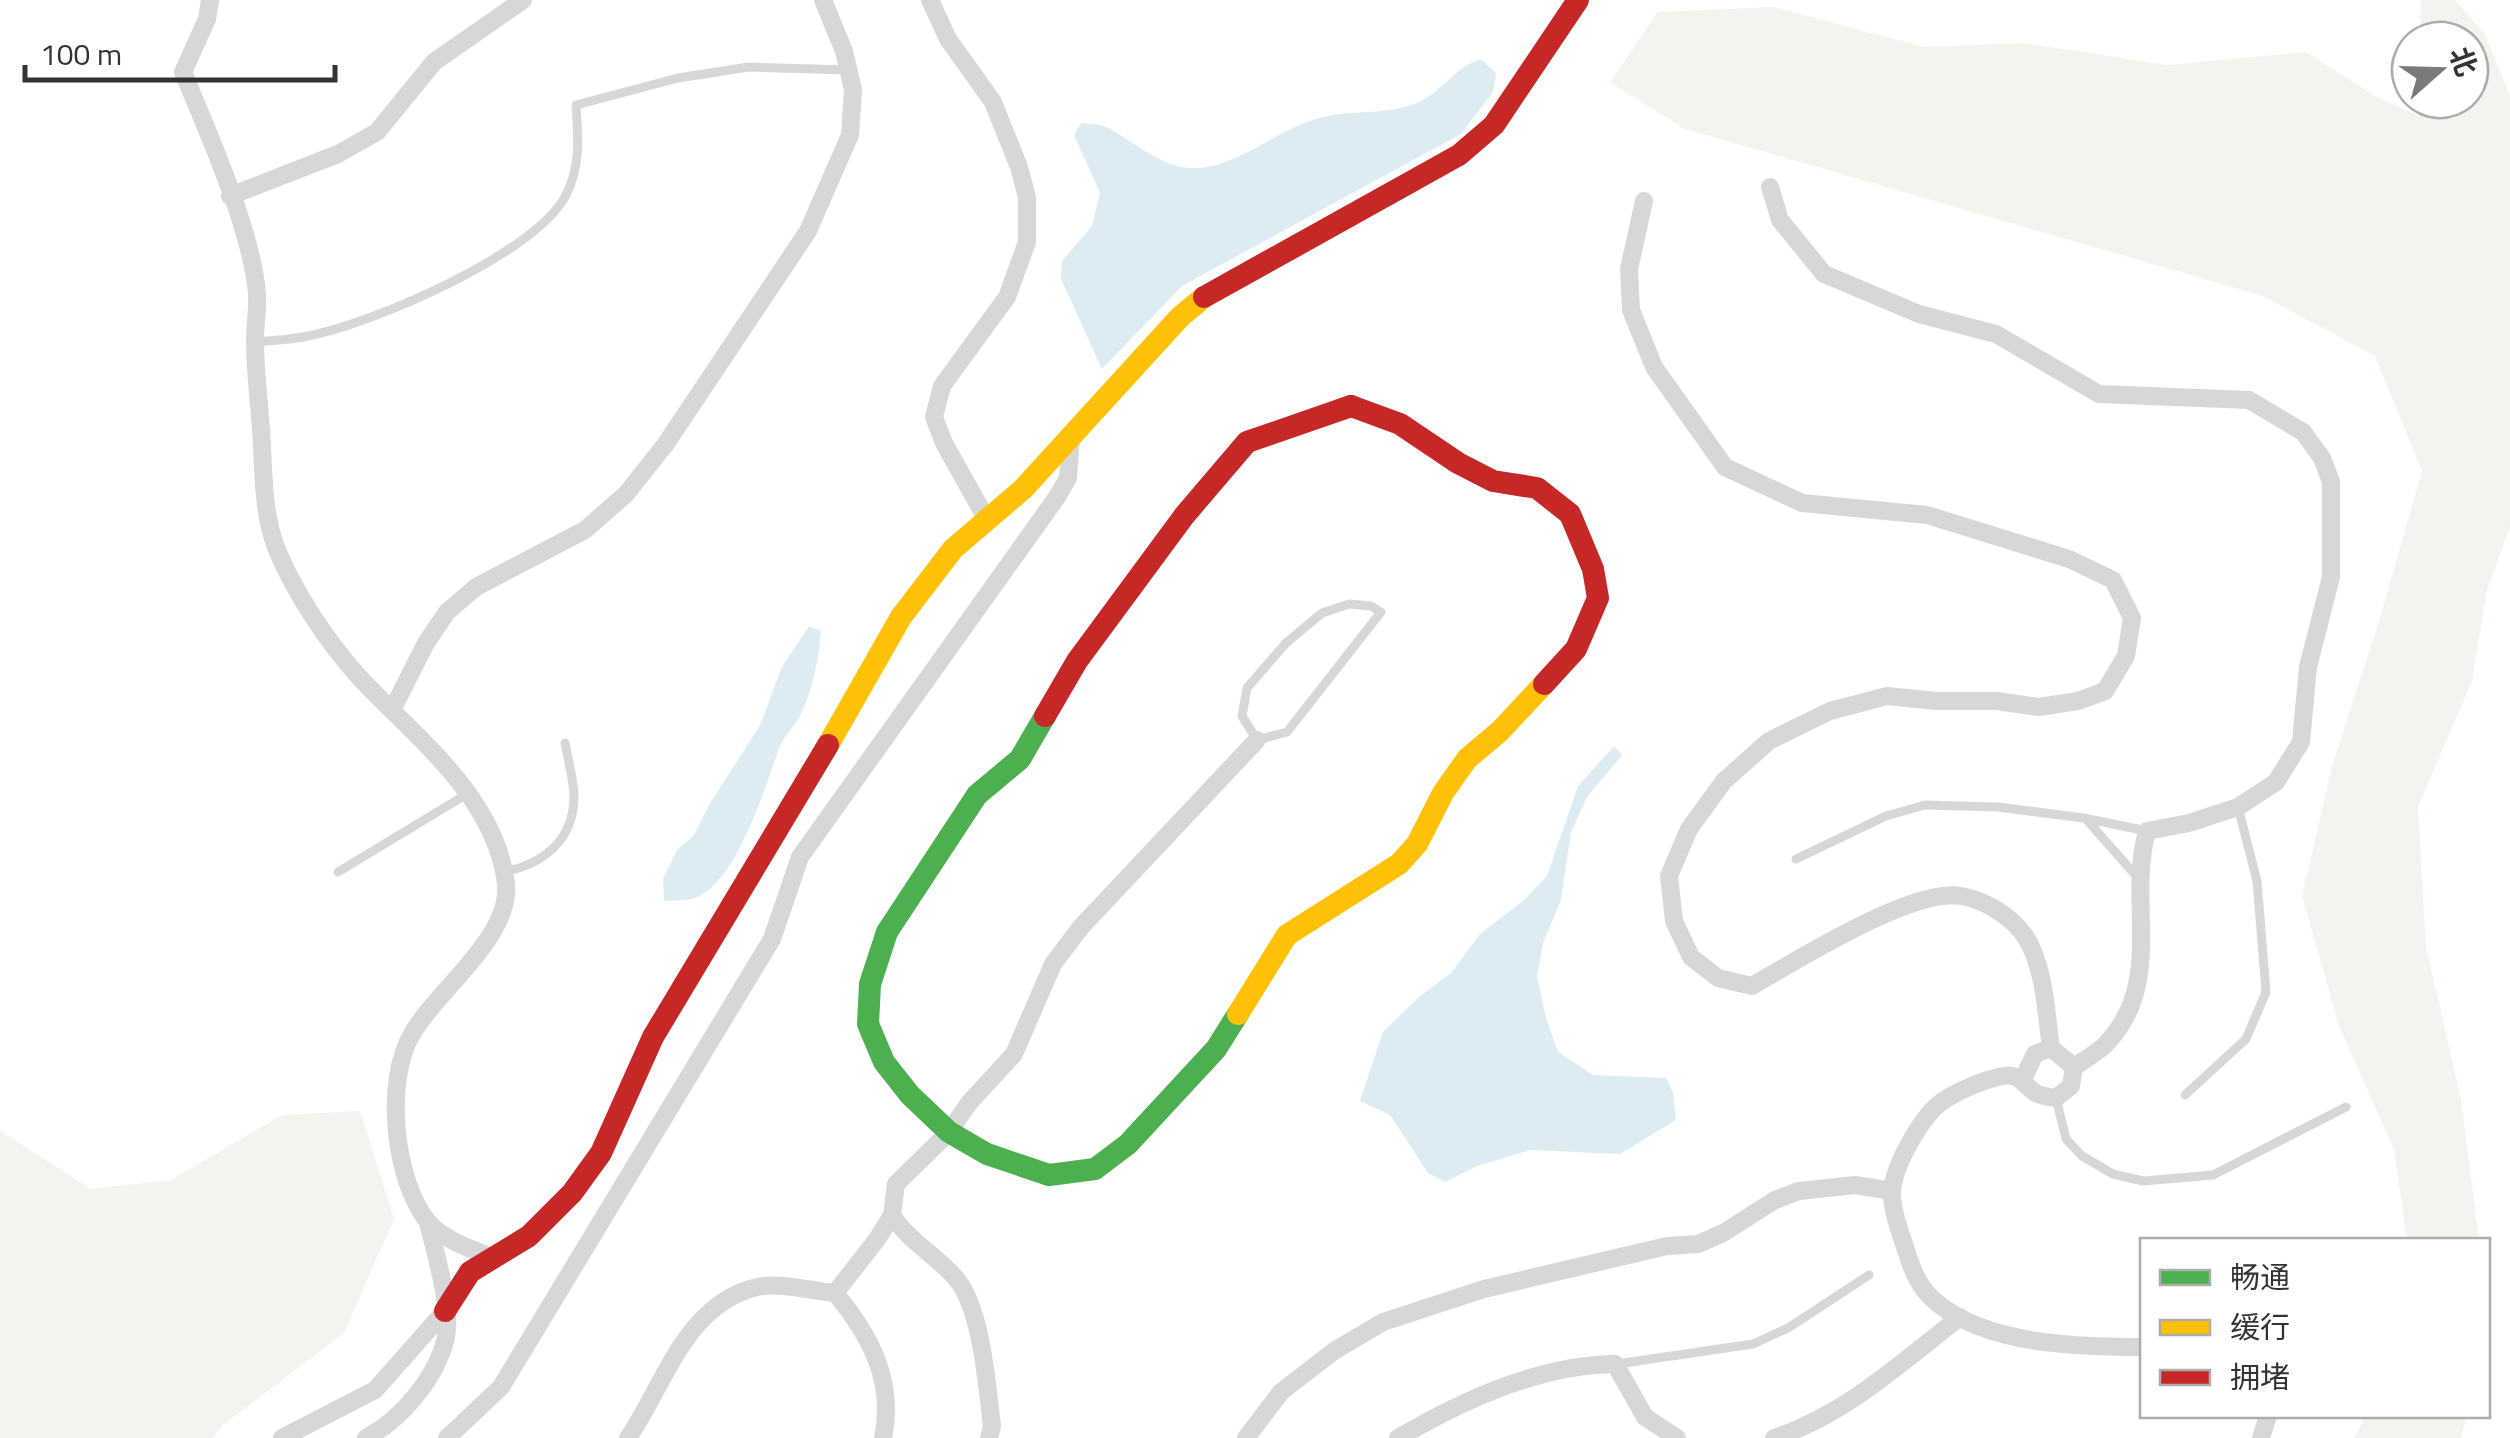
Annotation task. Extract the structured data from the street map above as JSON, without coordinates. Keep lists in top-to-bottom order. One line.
{"legend":["畅通","缓行","拥堵"],"scale_bar":"100 m","north":"right"}
